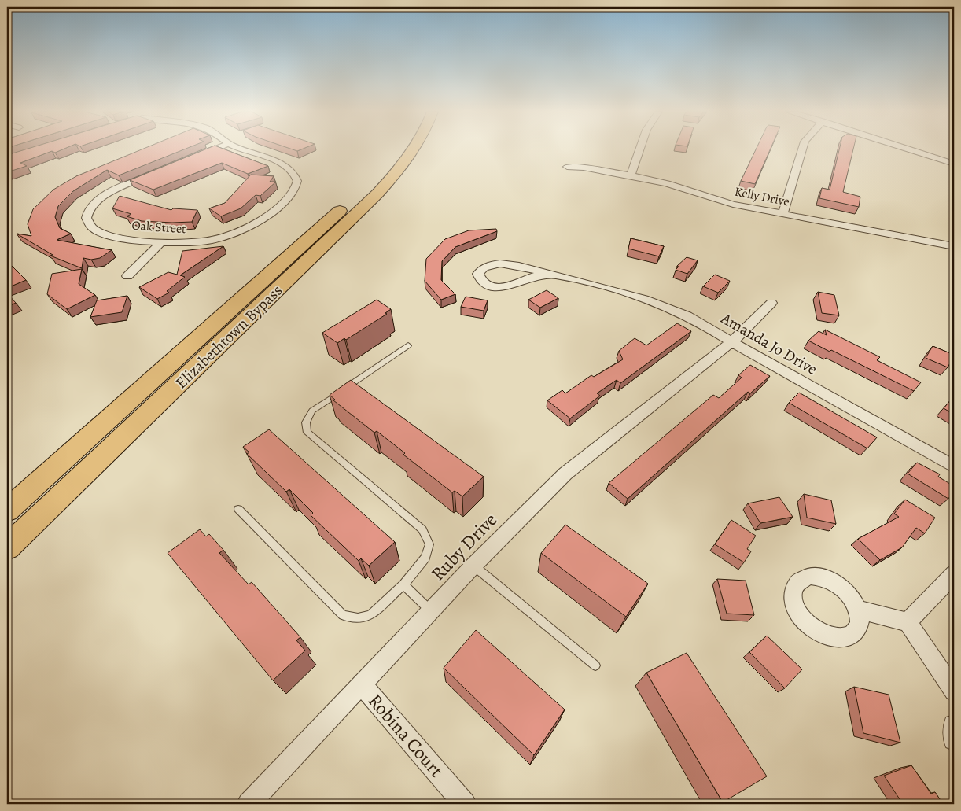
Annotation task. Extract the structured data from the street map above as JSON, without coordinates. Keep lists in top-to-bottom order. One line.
{"streets":{"highway":["Elizabethtown Bypass"],"street":["Kelly Drive","Oak Street","Amanda Jo Drive","Ruby Drive","Robina Court"]},"crossings":[["Amanda Jo Drive","Ruby Drive"],["Ruby Drive","Robina Court"]]}
